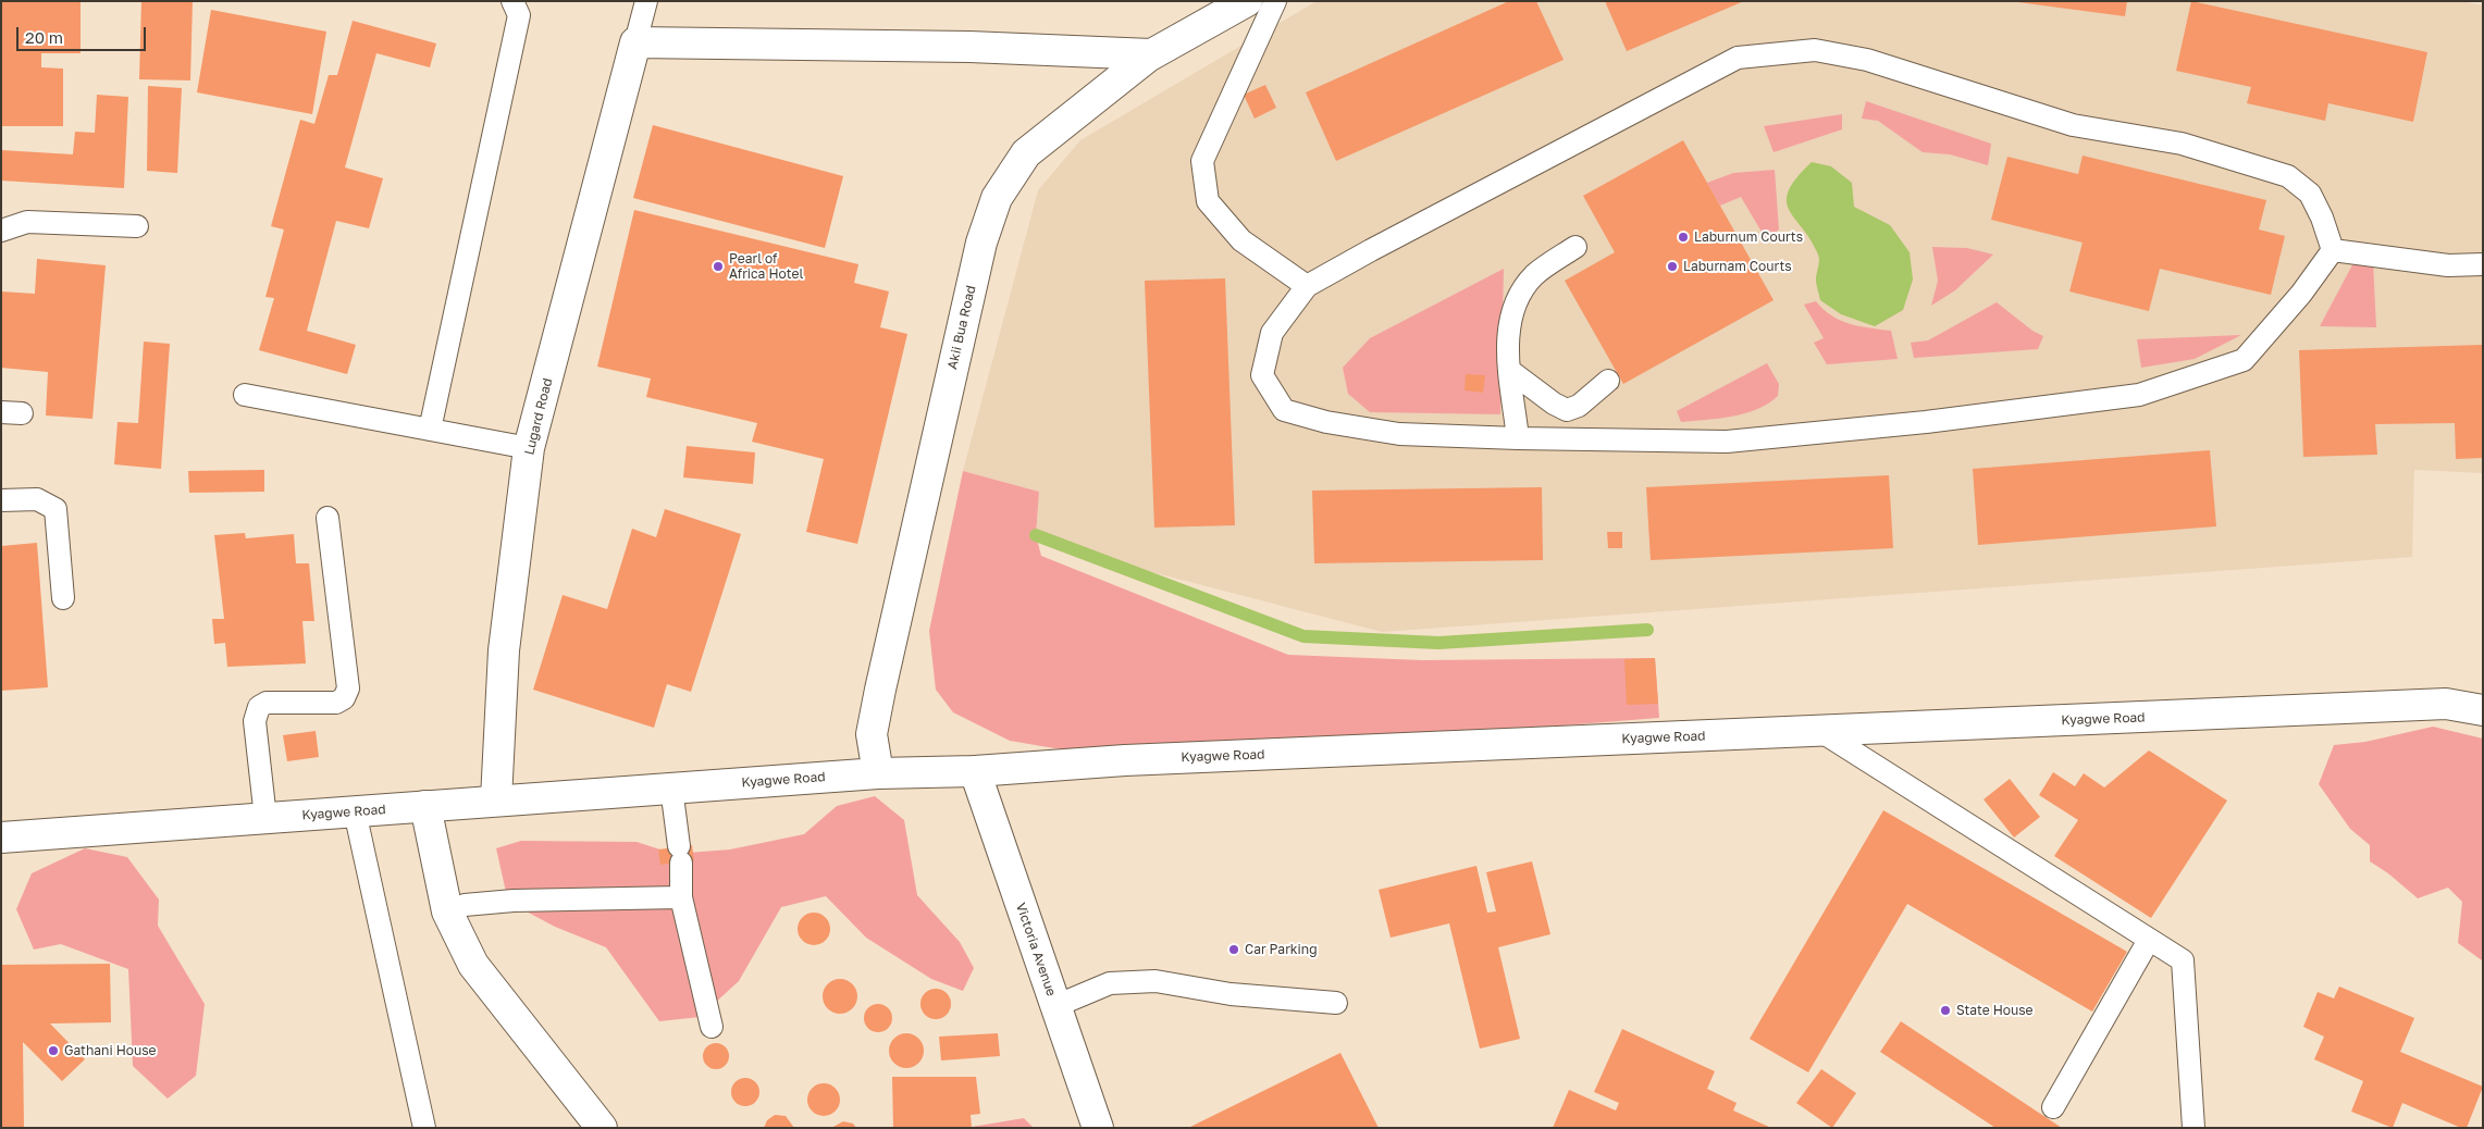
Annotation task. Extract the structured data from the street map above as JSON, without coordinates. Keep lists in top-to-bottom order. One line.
{"streets":{"street":["Akii Bua Road","Lugard Road","Kyagwe Road","Victoria Avenue"]},"crossings":[["Akii Bua Road","Kyagwe Road"],["Lugard Road","Kyagwe Road"],["Kyagwe Road","Victoria Avenue"]],"places":["Laburnum Courts","Pearl of Africa Hotel","Laburnam Courts","Car Parking","State House","Gathani House"],"scale_bar":"20 m"}
